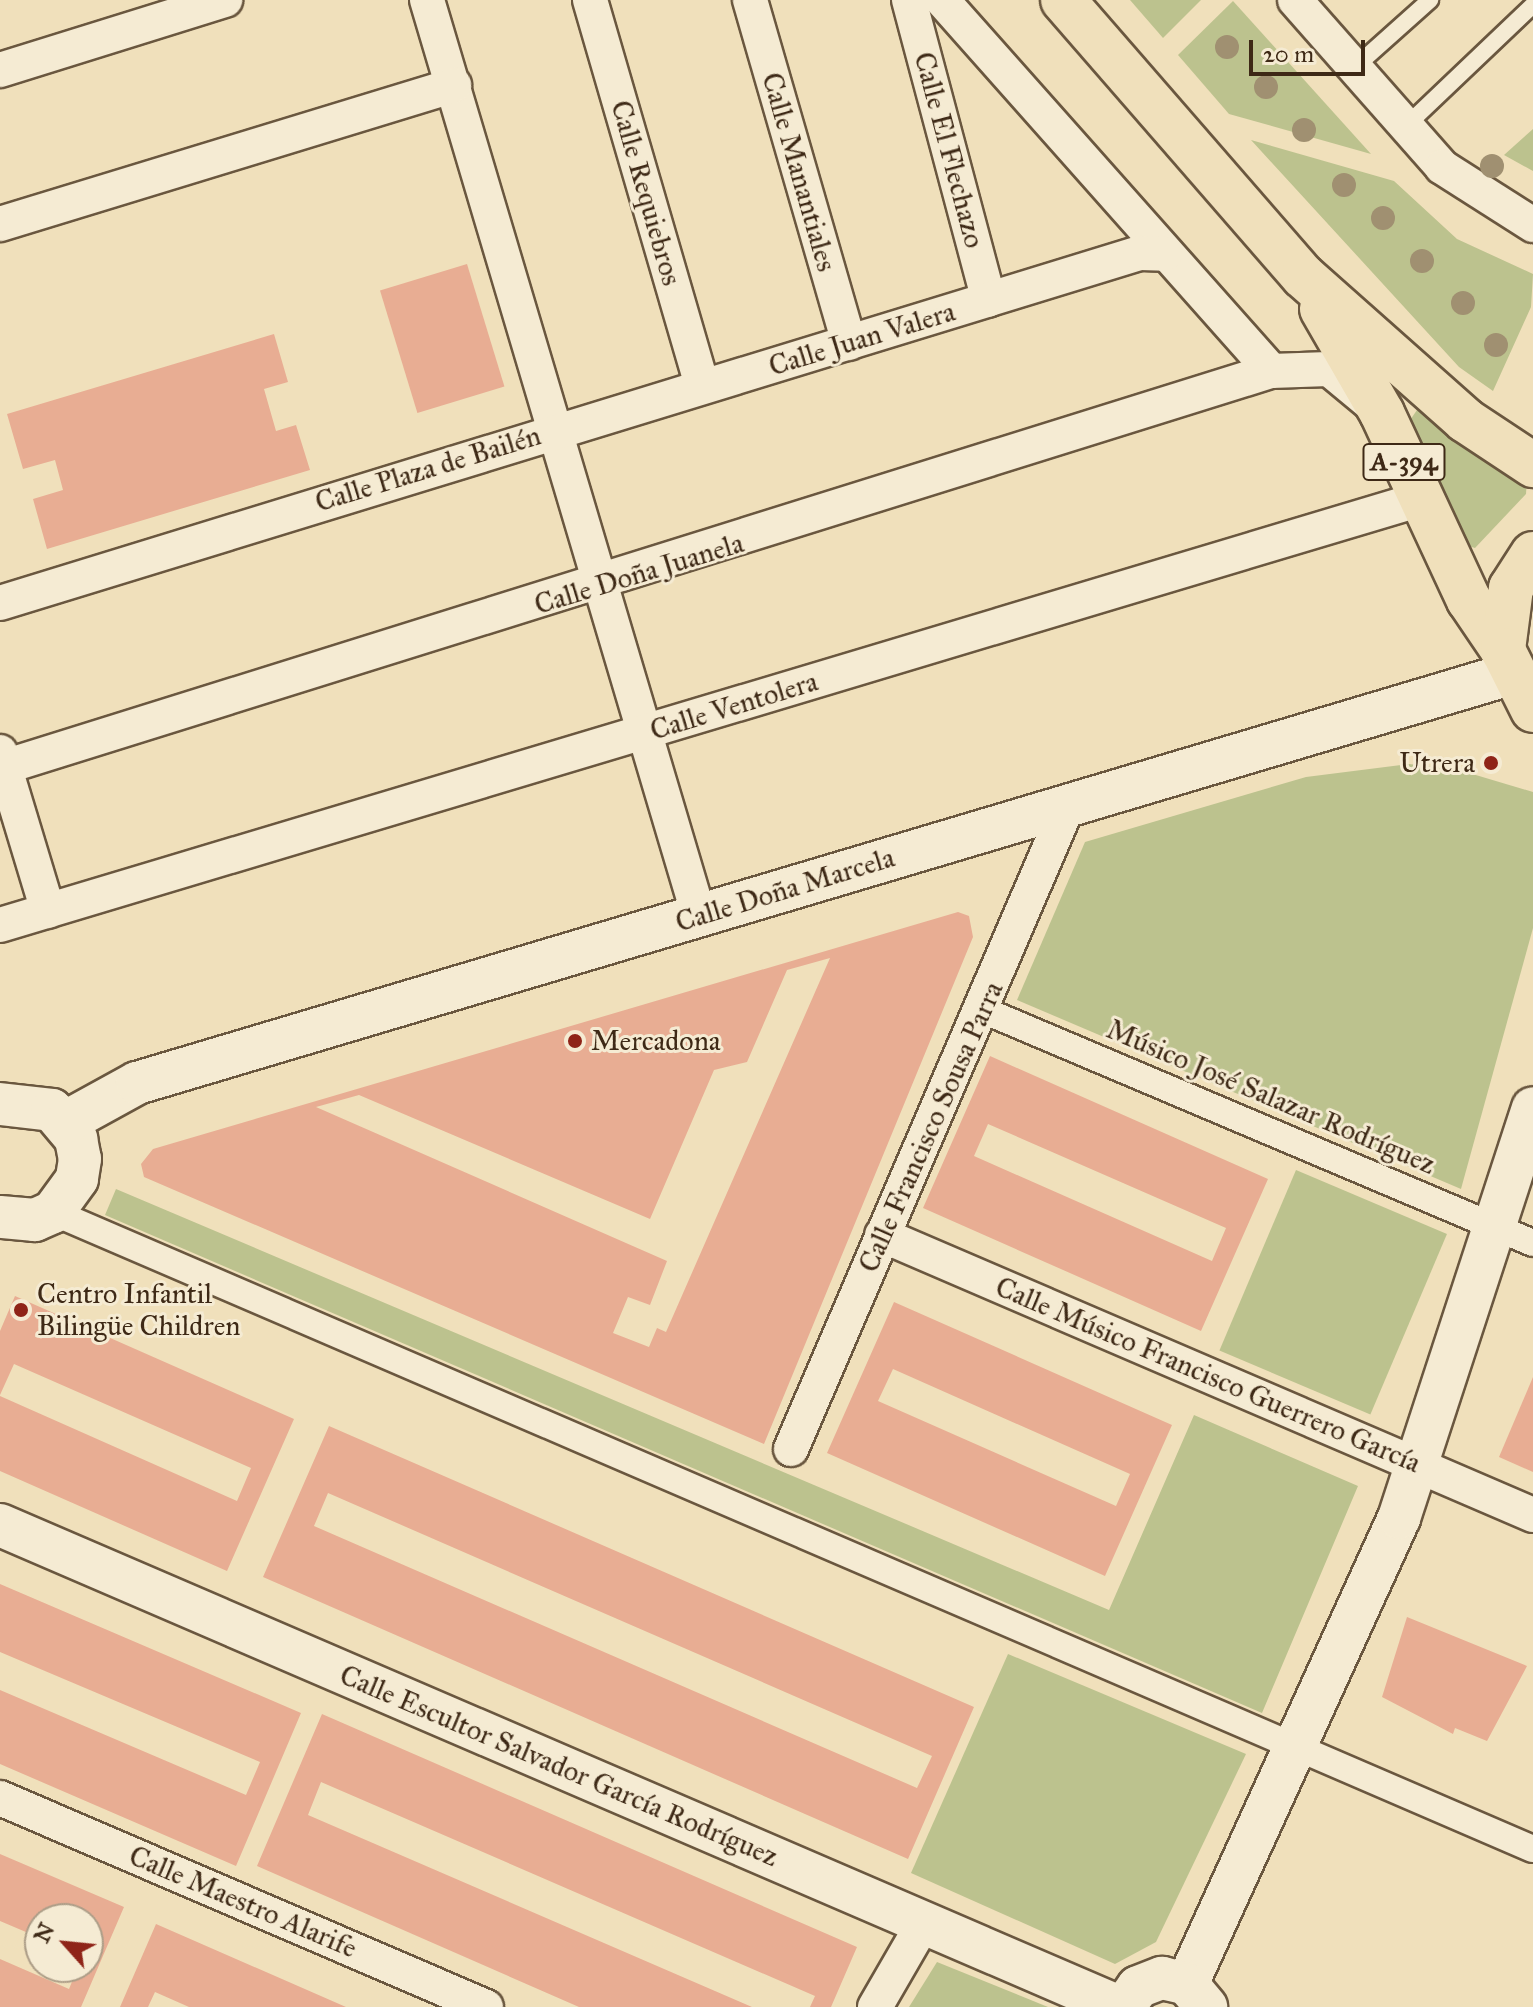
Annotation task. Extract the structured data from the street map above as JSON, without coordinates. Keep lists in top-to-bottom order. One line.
{"streets":{"main road":["A-394"],"street":["Calle El Flechazo","Calle Manantiales","Calle Requiebros","Calle Juan Valera","Calle Plaza de Bailén","Calle Doña Juanela","Calle Ventolera","Calle Doña Marcela","Músico José Salazar Rodríguez","Calle Francisco Sousa Parra","Calle Músico Francisco Guerrero García","Calle Escultor Salvador García Rodríguez","Calle Maestro Alarife"]},"crossings":[["Calle El Flechazo","Calle Juan Valera"],["Calle Manantiales","Calle Juan Valera"],["Calle Requiebros","Calle Juan Valera"],["Calle Juan Valera","Calle Plaza de Bailén"],["A-394","Calle Doña Juanela"],["A-394","Calle Ventolera"],["A-394","Calle Doña Marcela"],["Calle Doña Marcela","Calle Francisco Sousa Parra"],["Músico José Salazar Rodríguez","Calle Francisco Sousa Parra"],["Calle Francisco Sousa Parra","Calle Músico Francisco Guerrero García"]],"places":["Utrera","Mercadona","Centro Infantil Bilingüe Children"],"scale_bar":"20 m","north":"top left"}
